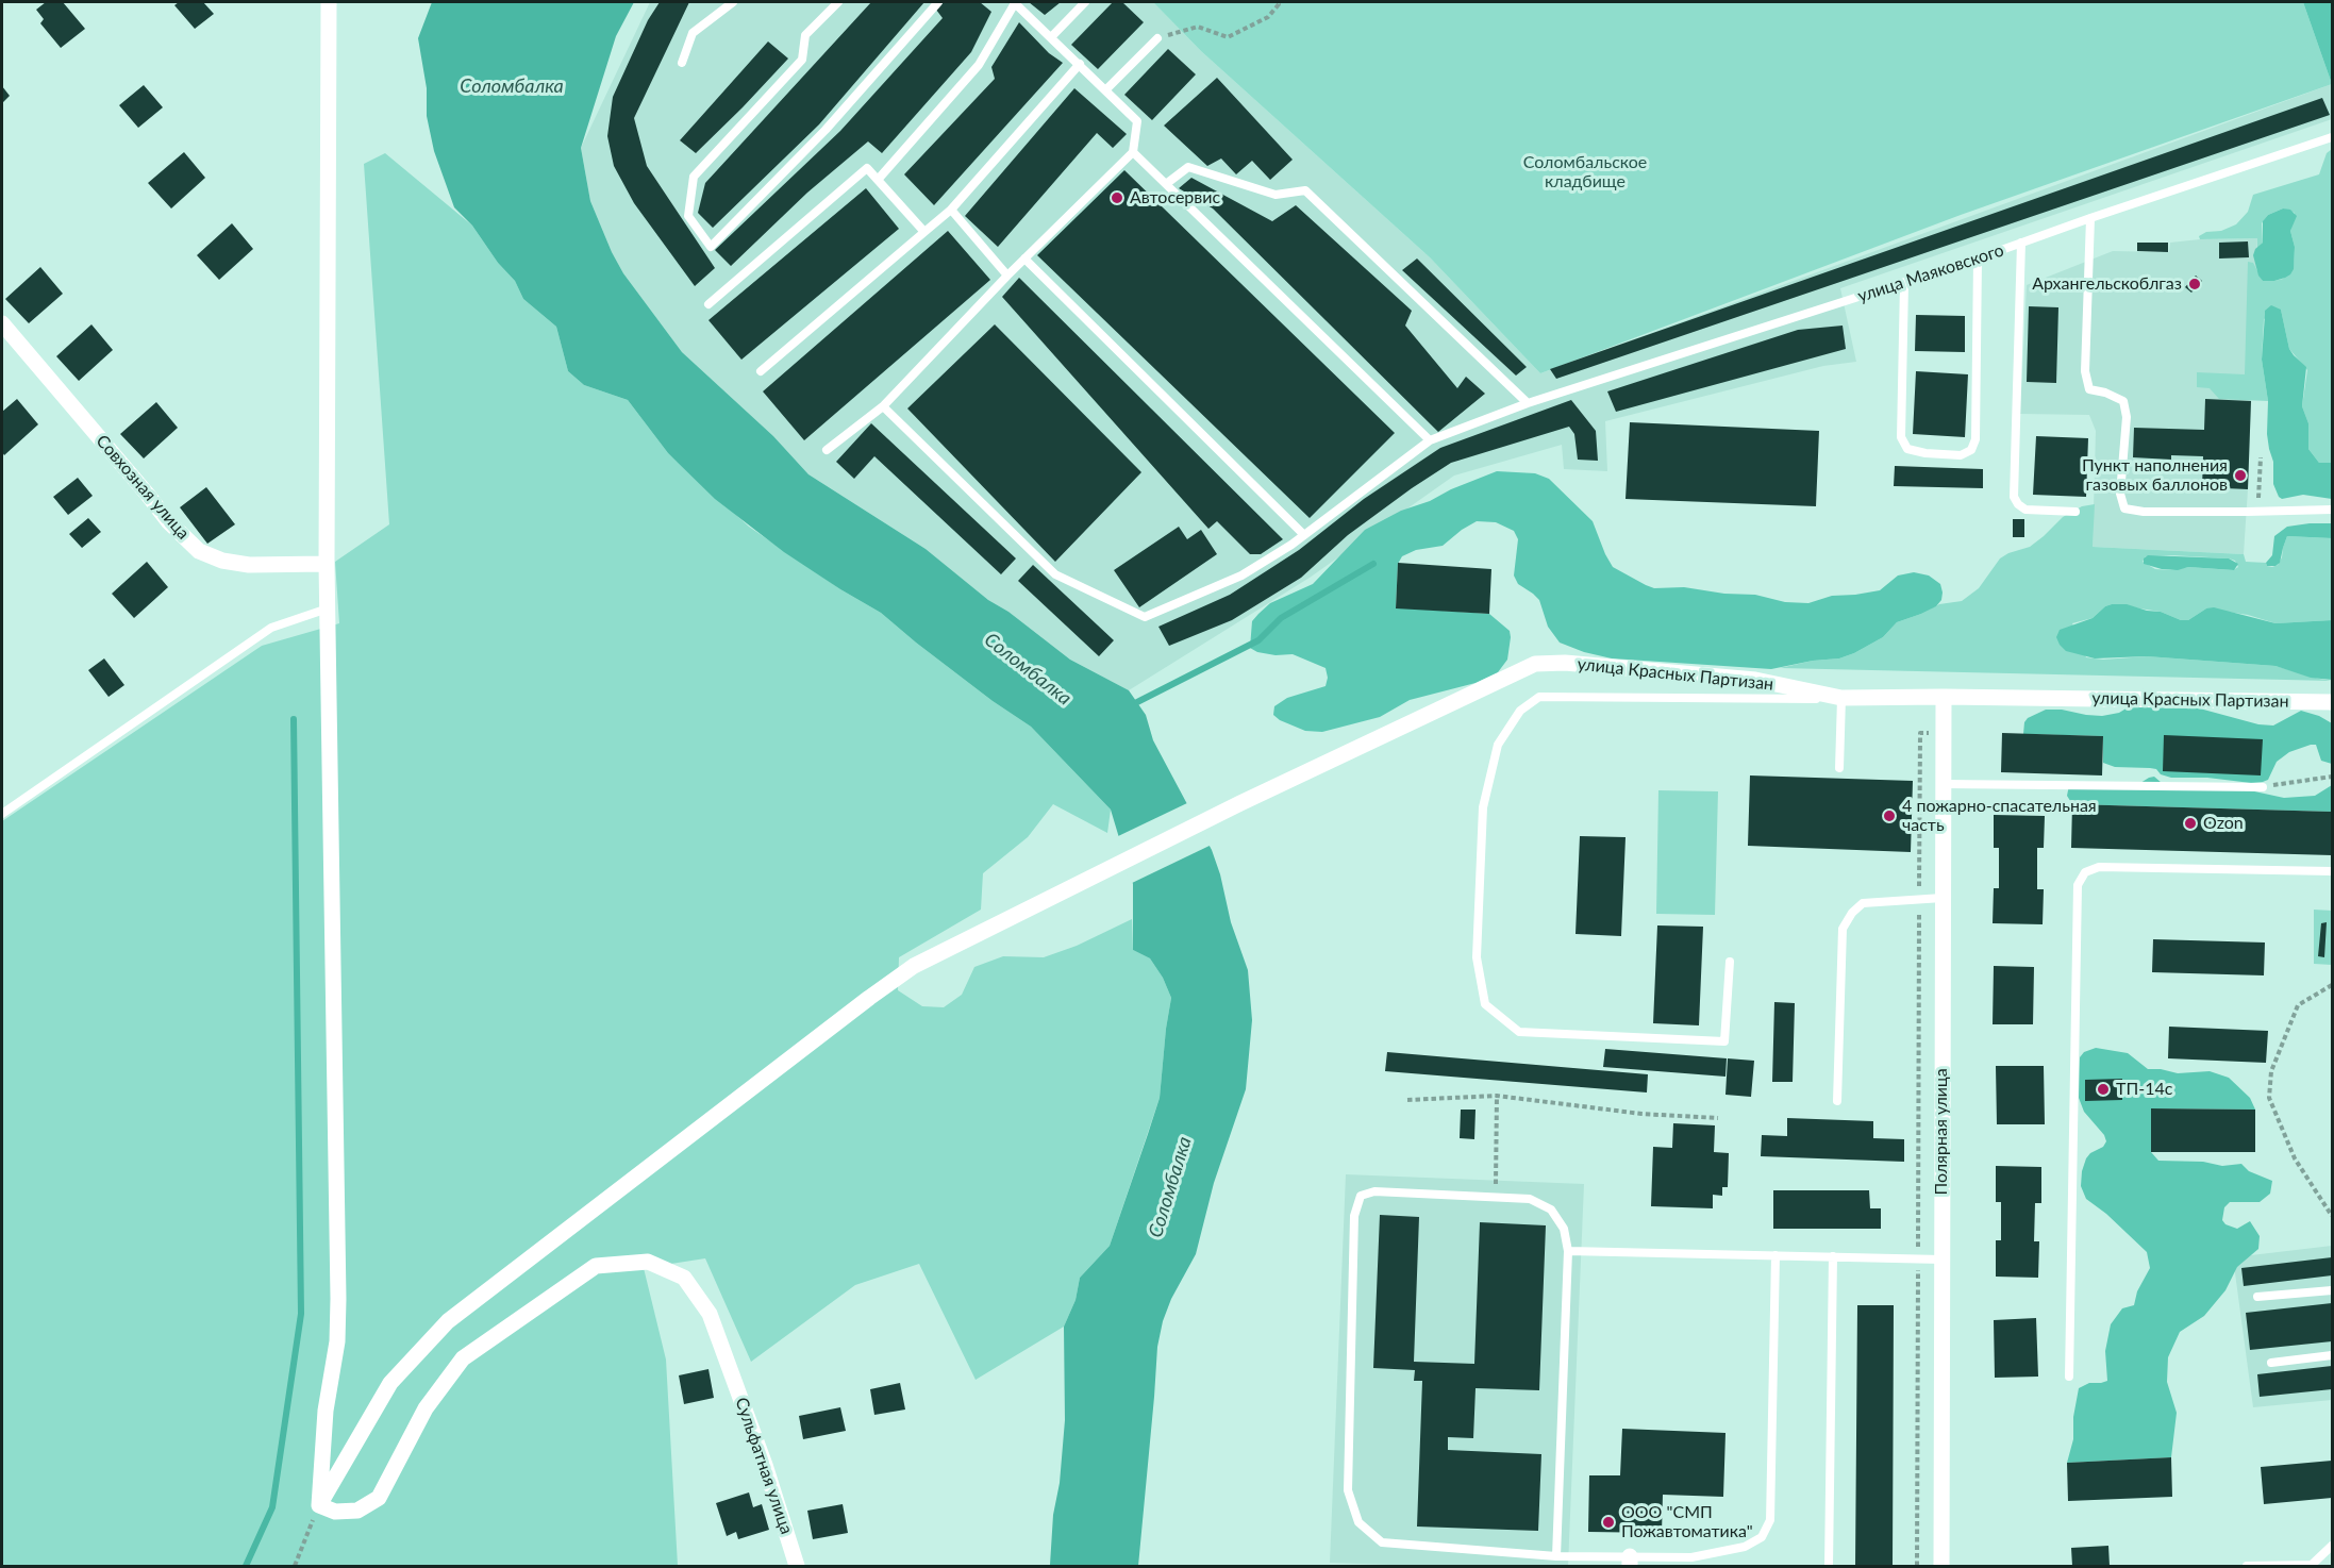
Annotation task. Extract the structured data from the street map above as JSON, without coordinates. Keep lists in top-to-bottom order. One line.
{"streets":{"street":["Совхозная улица","улица Красных Партизан","Полярная улица","Сульфатная улица"],"lane":["улица Маяковского"]},"crossings":[["улица Красных Партизан","Полярная улица"],["улица Красных Партизан","Сульфатная улица"]],"water":["Соломбалка"],"parks":["Соломбальское кладбище"],"places":["Автосервис","Архангельскоблгаз","Пункт наполнения газовых баллонов","4 пожарно-спасательная часть","Ozon","ТП-14с","ООО \"СМП Пожавтоматика\""]}
